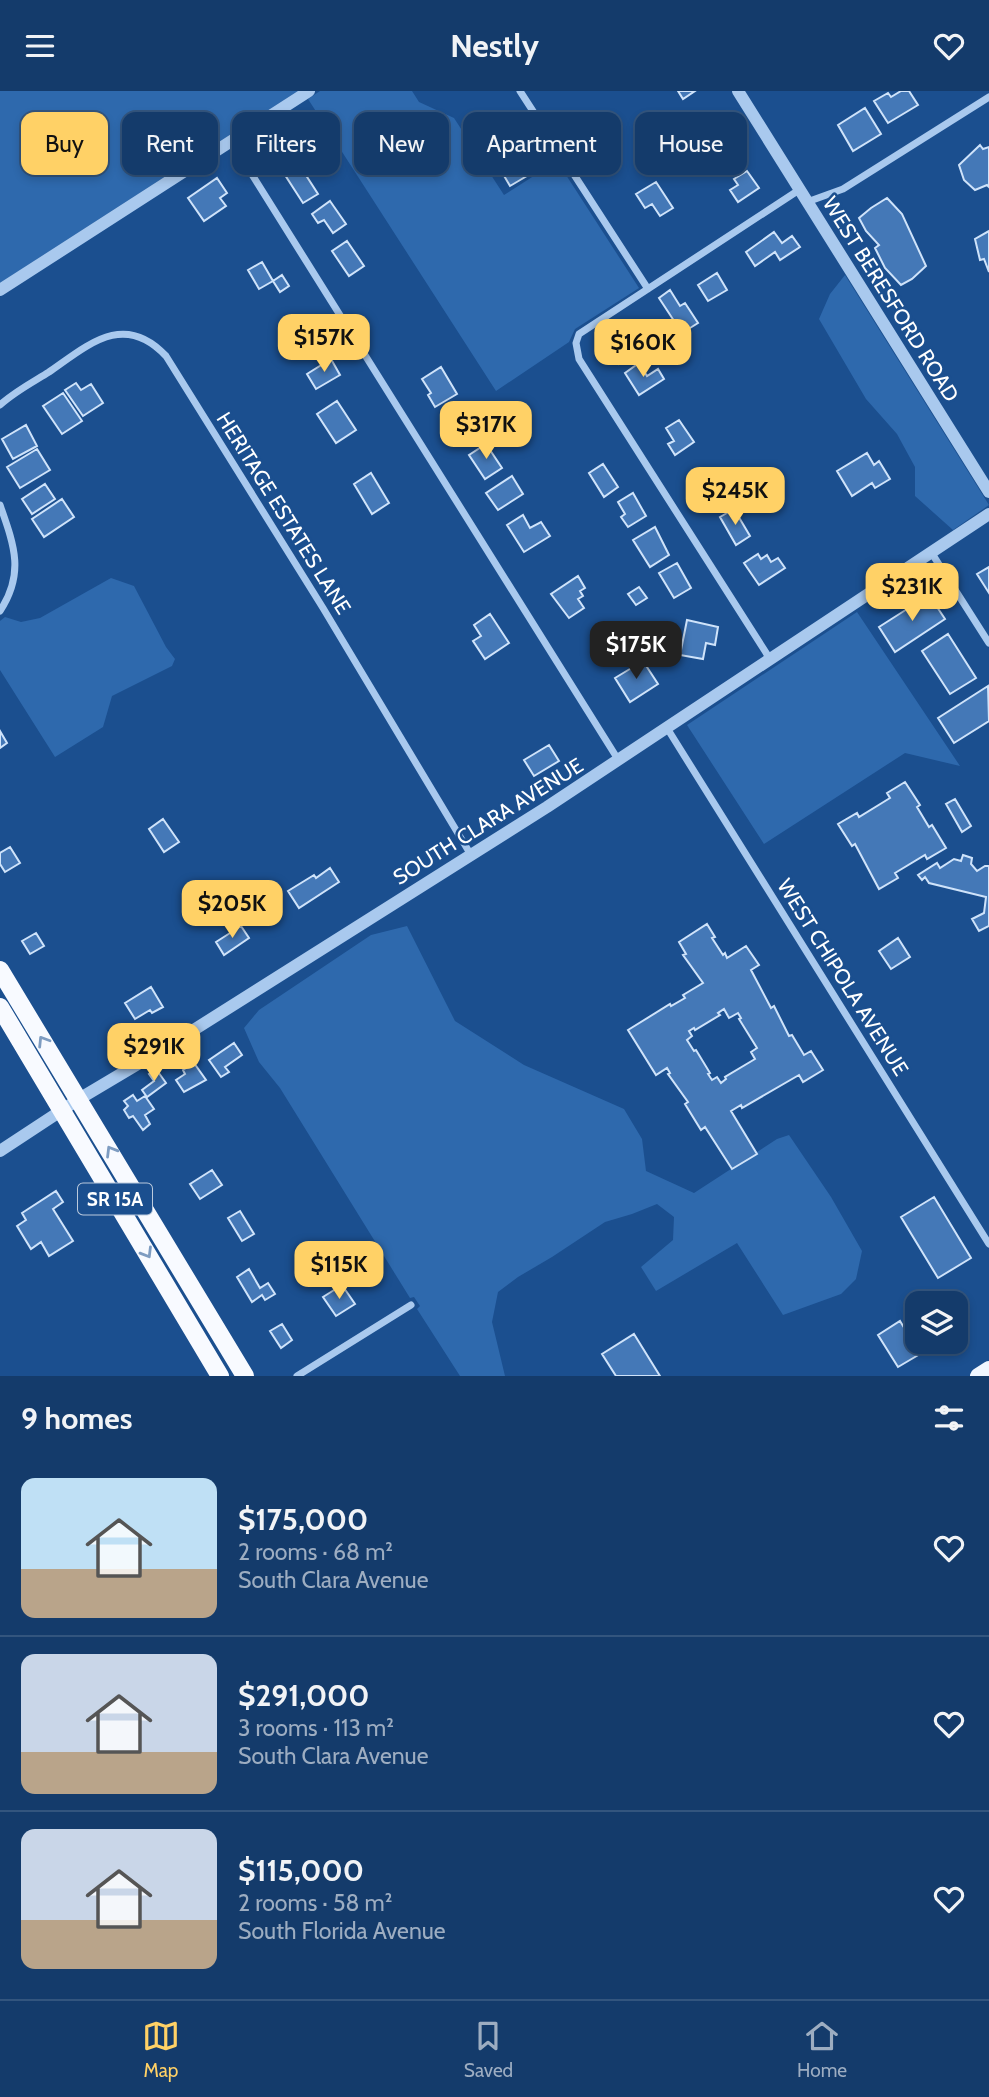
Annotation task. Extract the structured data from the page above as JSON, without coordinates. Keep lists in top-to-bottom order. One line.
{"streets":{"highway":["SR 15A"],"street":["WEST BERESFORD ROAD","HERITAGE ESTATES LANE","SOUTH CLARA AVENUE","WEST CHIPOLA AVENUE"]},"crossings":[["HERITAGE ESTATES LANE","SOUTH CLARA AVENUE"],["SOUTH CLARA AVENUE","WEST CHIPOLA AVENUE"],["SOUTH CLARA AVENUE","SR 15A"]],"page":{"header":"Nestly","chip":["Buy","Rent","Filters","New","Apartment","House"],"price":["$157K","$160K","$317K","$245K","$231K","$175K","$205K","$291K","$115K"],"heading":"9 homes","list":[{"name":"$175,000","note":"2 rooms · 68 m² · South Clara Avenue"},{"name":"$291,000","note":"3 rooms · 113 m² · South Clara Avenue"},{"name":"$115,000","note":"2 rooms · 58 m² · South Florida Avenue"}],"tabs":["Map","Saved","Home"]}}
